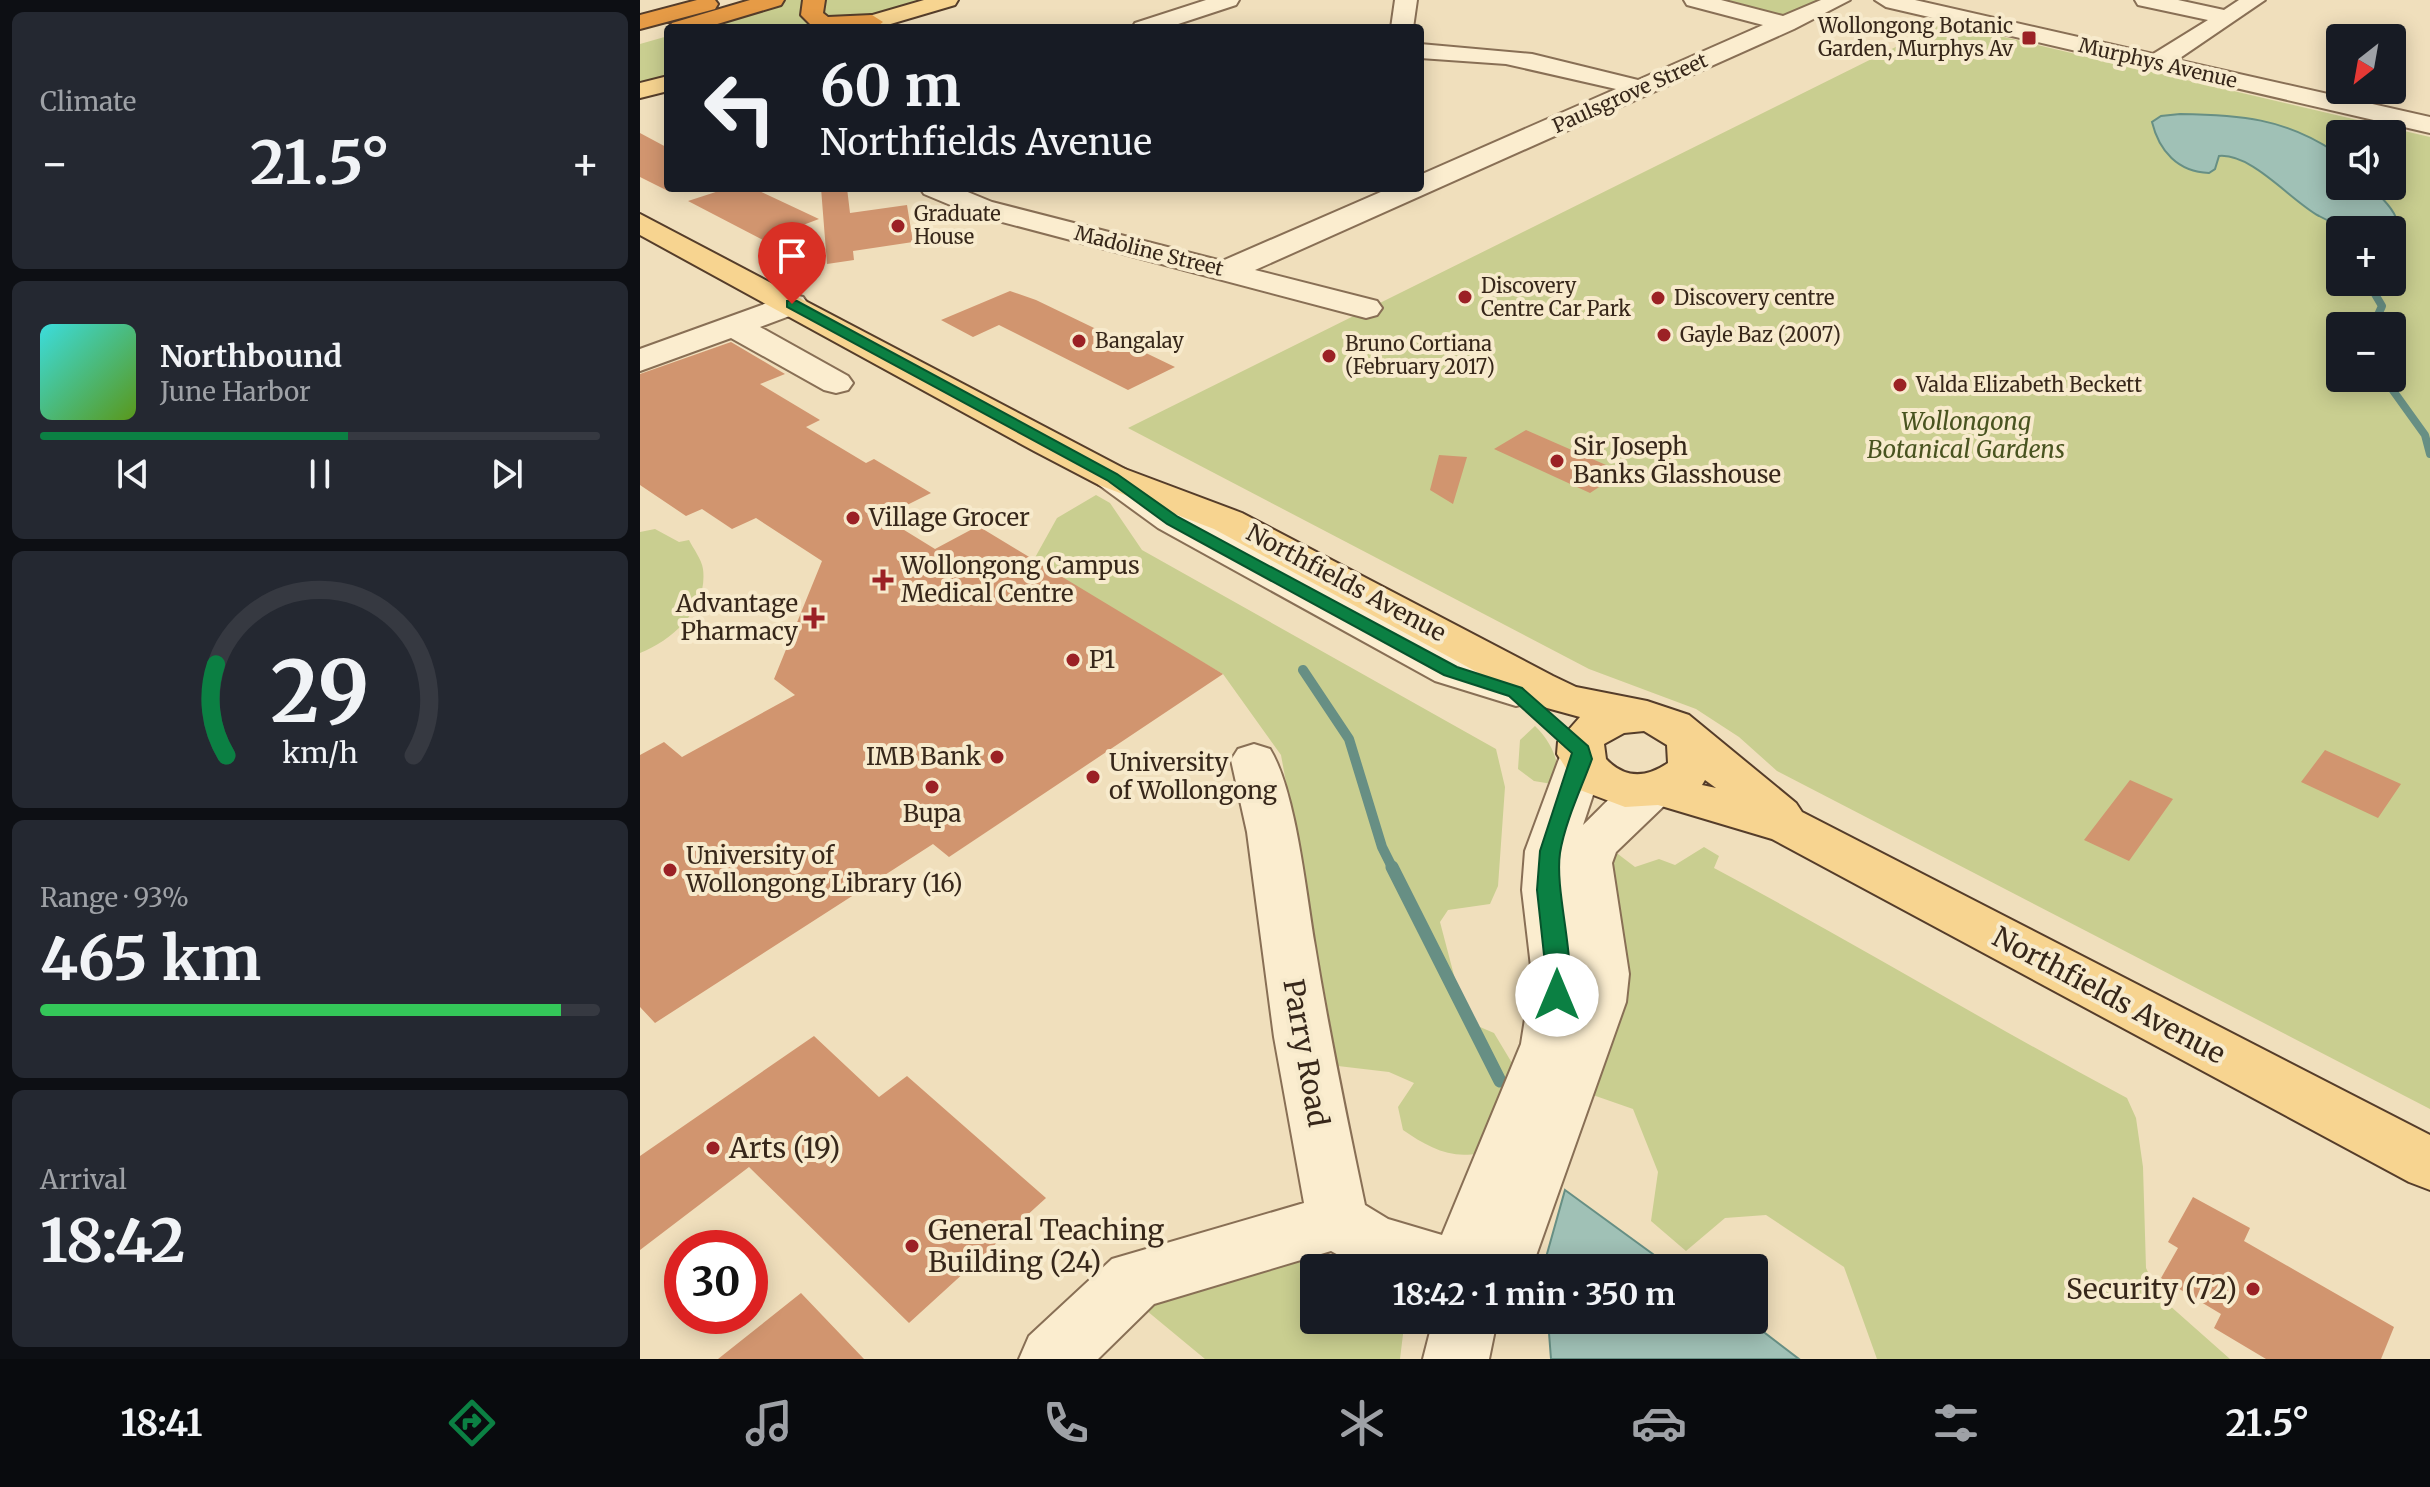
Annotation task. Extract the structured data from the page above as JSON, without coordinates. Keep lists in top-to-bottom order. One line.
{"streets":{"main road":["Northfields Avenue"],"street":["Murphys Avenue","Paulsgrove Street","Madoline Street","Parry Road"]},"parks":["Wollongong Botanical Gardens"],"places":{"transit":["Wollongong Botanic Garden, Murphys Av"],"other":["Graduate House","Discovery Centre Car Park","Discovery centre","Gayle Baz (2007)","Bangalay","Bruno Cortiana (February 2017)","Valda Elizabeth Beckett","Sir Joseph Banks Glasshouse","Village Grocer","P1","IMB Bank","University of Wollongong","Bupa","University of Wollongong Library (16)","Arts (19)","General Teaching Building (24)","Security (72)"],"health":["Wollongong Campus Medical Centre","Advantage Pharmacy"]},"north":"bottom left","page":{"tile":["Climate",["Range · 93%","465 km"],["Arrival","18:42"]],"map_buttons":["+","−"],"turn":["60 m","Northfields Avenue"],"heat":["−","21.5°","+"],"song":["Northbound","June Harbor"],"limit":"30","trip":"18:42 · 1 min · 350 m","tabs":["18:41","21.5°"],"gauge":["29","km/h"]}}
